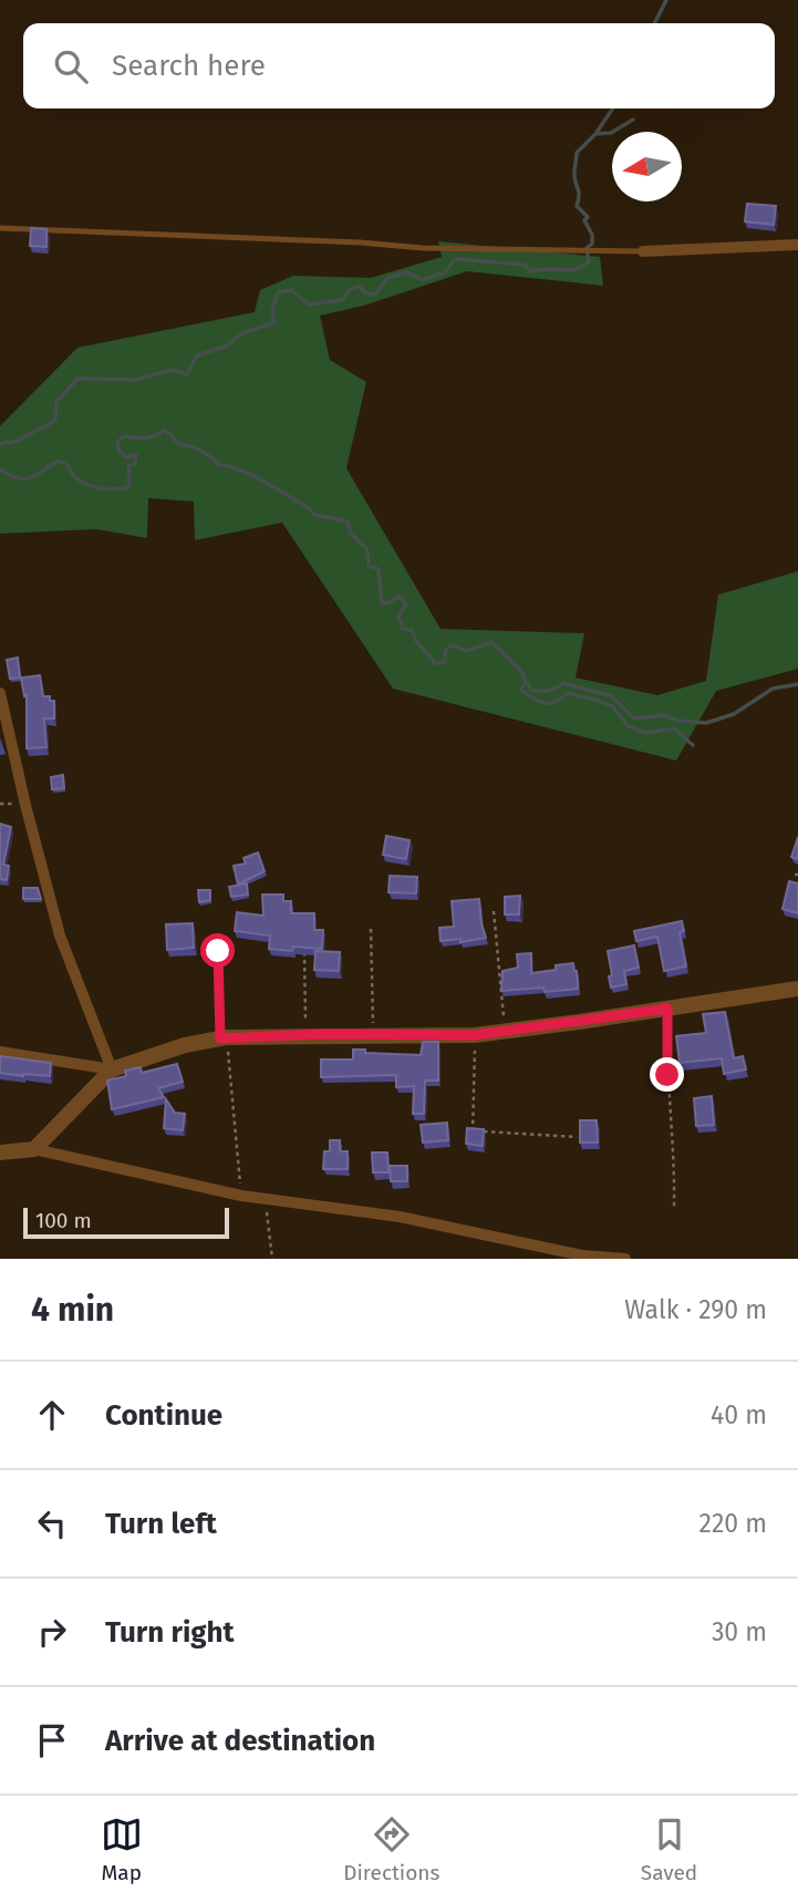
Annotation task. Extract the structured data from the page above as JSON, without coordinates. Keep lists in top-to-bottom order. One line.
{"scale_bar":"100 m","north":"left","page":{"search":"Search here","scale":"100 m","heading":["4 min","Walk · 290 m"],"list":[["Continue","40 m"],["Turn left","220 m"],["Turn right","30 m"],"Arrive at destination"],"nav":["Map","Directions","Saved"]}}
